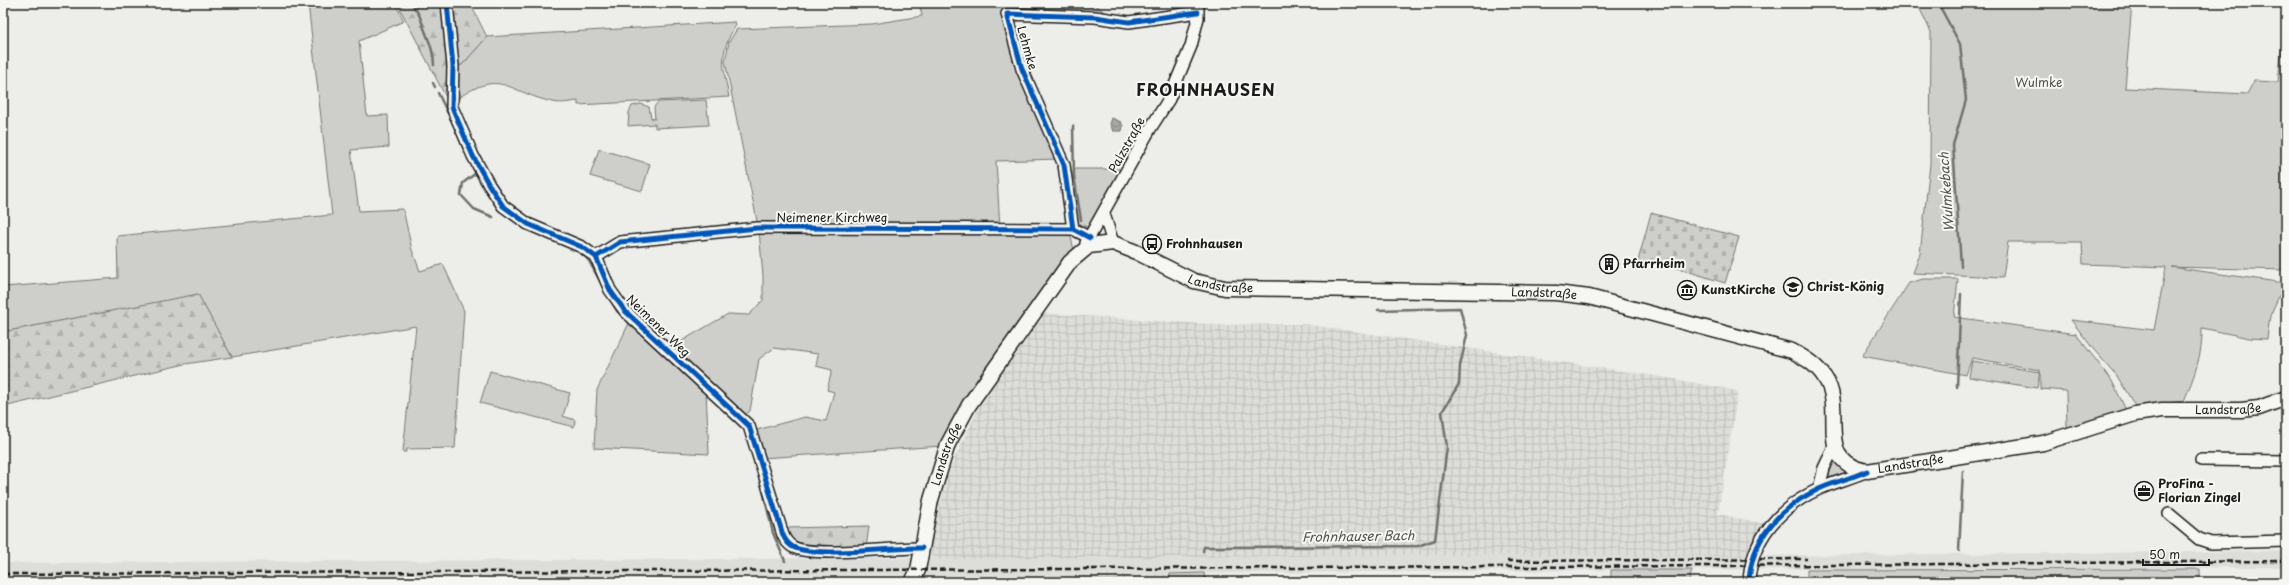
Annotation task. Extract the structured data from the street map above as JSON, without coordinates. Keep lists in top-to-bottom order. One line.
{"streets":{"main road":["Landstraße"],"street":["Lehmke","Palzstraße","Neimener Kirchweg","Neimener Weg"]},"crossings":[["Lehmke","Palzstraße"],["Lehmke","Neimener Kirchweg"],["Palzstraße","Landstraße"],["Neimener Kirchweg","Neimener Weg"],["Landstraße","Neimener Weg"]],"districts":["FROHNHAUSEN"],"water":["Wulmkebach","Frohnhauser Bach"],"parks":["Wulmke"],"places":{"bus stop":["Frohnhausen"],"building":["Pfarrheim"],"school or university":["Christ-König"],"museum":["KunstKirche"],"office":["ProFina - Florian Zingel"]},"scale_bar":"50 m"}
